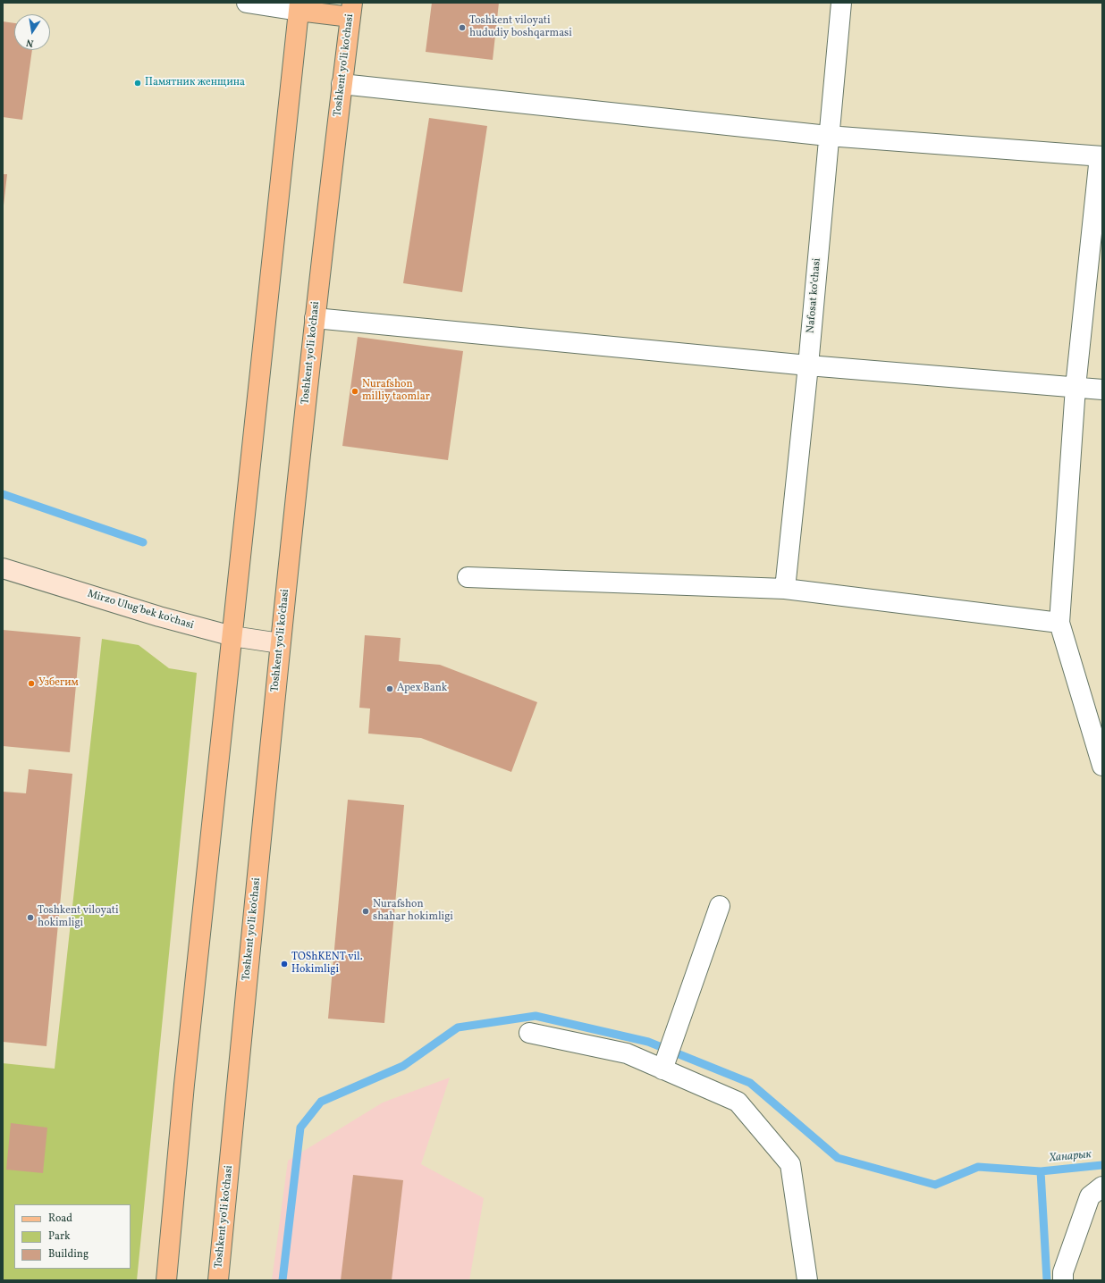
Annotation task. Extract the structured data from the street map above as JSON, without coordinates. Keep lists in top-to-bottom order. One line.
{"streets":{"main road":["Toshkent yo'li ko'chasi"],"street":["Nafosat ko‘chasi","Mirzo Ulug'bek ko'chasi"]},"crossings":[["Toshkent yo'li ko'chasi","Mirzo Ulug'bek ko'chasi"]],"water":["Ханарык"],"places":["Toshkent viloyati hududiy boshqarmasi","Памятник женщина","Nurafshon milliy taomlar","Узбегим","Apex Bank","Nurafshon shahar hokimligi","Toshkent viloyati hokimligi","TOShKENT vil. Hokimligi"],"legend":["Road","Park","Building"],"north":"bottom"}
